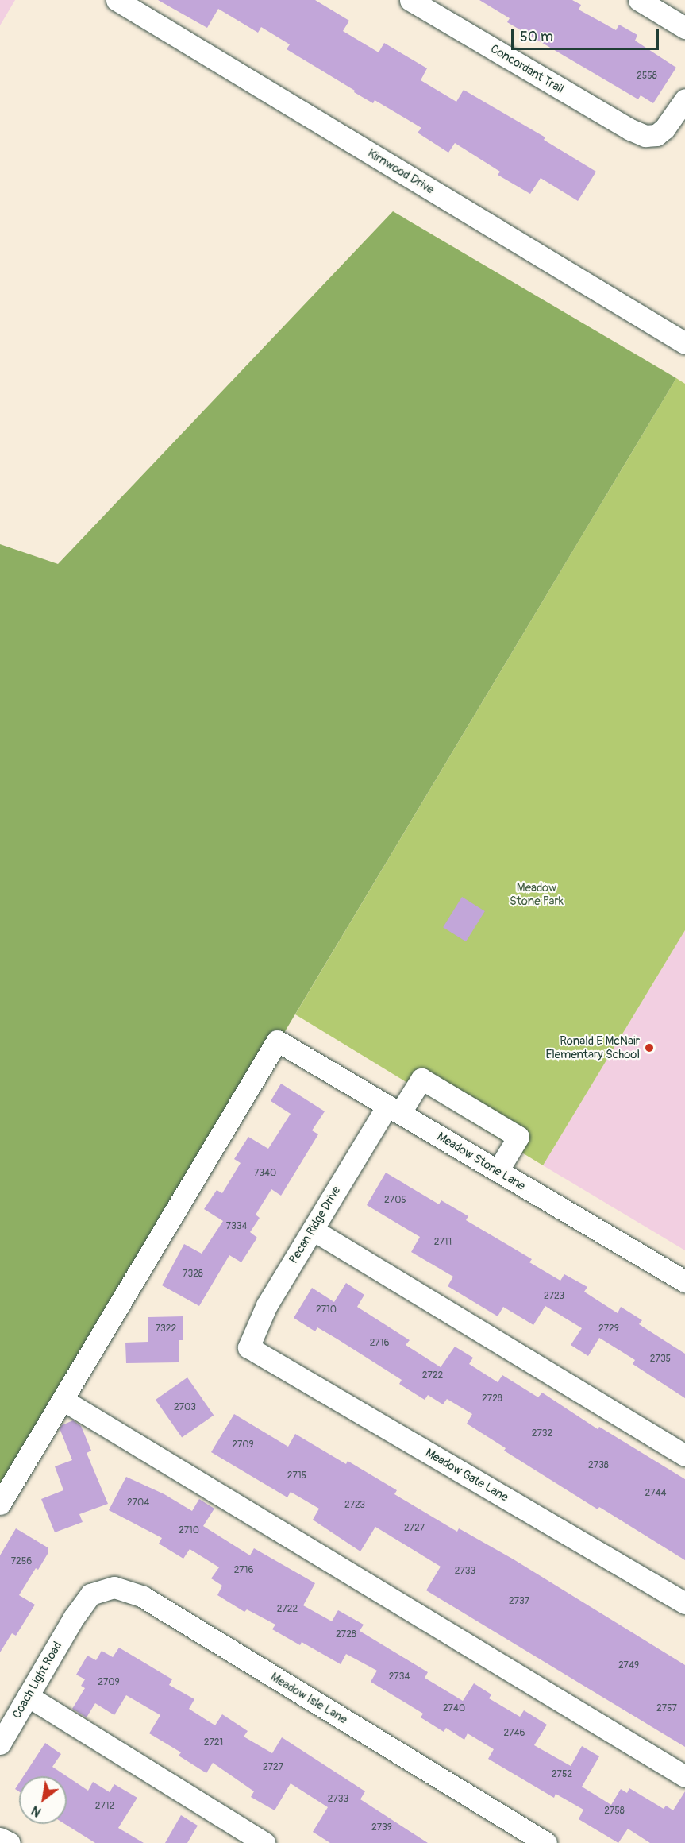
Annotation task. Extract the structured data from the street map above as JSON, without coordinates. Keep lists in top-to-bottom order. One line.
{"streets":{"street":["Concordant Trail","Kirnwood Drive","Meadow Stone Lane","Pecan Ridge Drive","Meadow Gate Lane","Coach Light Road","Meadow Isle Lane"]},"crossings":[["Meadow Stone Lane","Pecan Ridge Drive"],["Pecan Ridge Drive","Meadow Gate Lane"],["Coach Light Road","Meadow Isle Lane"]],"parks":["Meadow Stone Park"],"places":["Ronald E McNair Elementary School"],"house_numbers":["2558","7340","2705","7334","2711","7328","2723","2710","7322","2729","2716","2735","2722","2728","2703","2732","2709","2738","2715","2744","2704","2723","2727","2710","7256","2716","2733","2737","2722","2728","2749","2734","2709","2740","2757","2746","2721","2727","2752","2733","2712","2758","2739"],"scale_bar":"50 m","north":"bottom left"}
